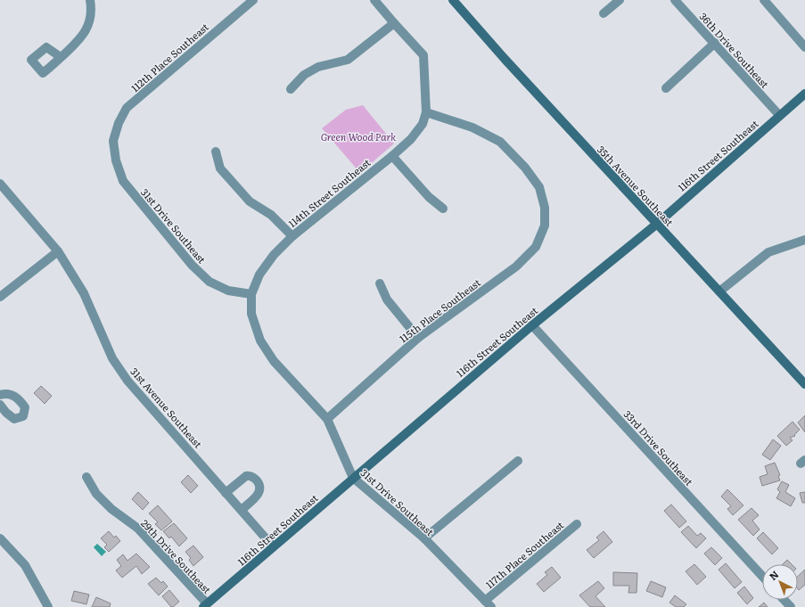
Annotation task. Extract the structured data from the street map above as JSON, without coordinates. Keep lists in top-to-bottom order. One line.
{"streets":{"street":["36th Drive Southeast","112th Place Southeast","116th Street Southeast","35th Avenue Southeast","114th Street Southeast","31st Drive Southeast","115th Place Southeast","31st Avenue Southeast","33rd Drive Southeast","117th Place Southeast","29th Drive Southeast"]},"crossings":[["36th Drive Southeast","116th Street Southeast"],["112th Place Southeast","31st Drive Southeast"],["116th Street Southeast","35th Avenue Southeast"],["116th Street Southeast","31st Drive Southeast"],["116th Street Southeast","31st Avenue Southeast"],["116th Street Southeast","33rd Drive Southeast"],["116th Street Southeast","29th Drive Southeast"],["114th Street Southeast","31st Drive Southeast"],["114th Street Southeast","115th Place Southeast"],["31st Drive Southeast","115th Place Southeast"],["31st Drive Southeast","117th Place Southeast"]],"parks":["Green Wood Park"],"north":"top left"}
